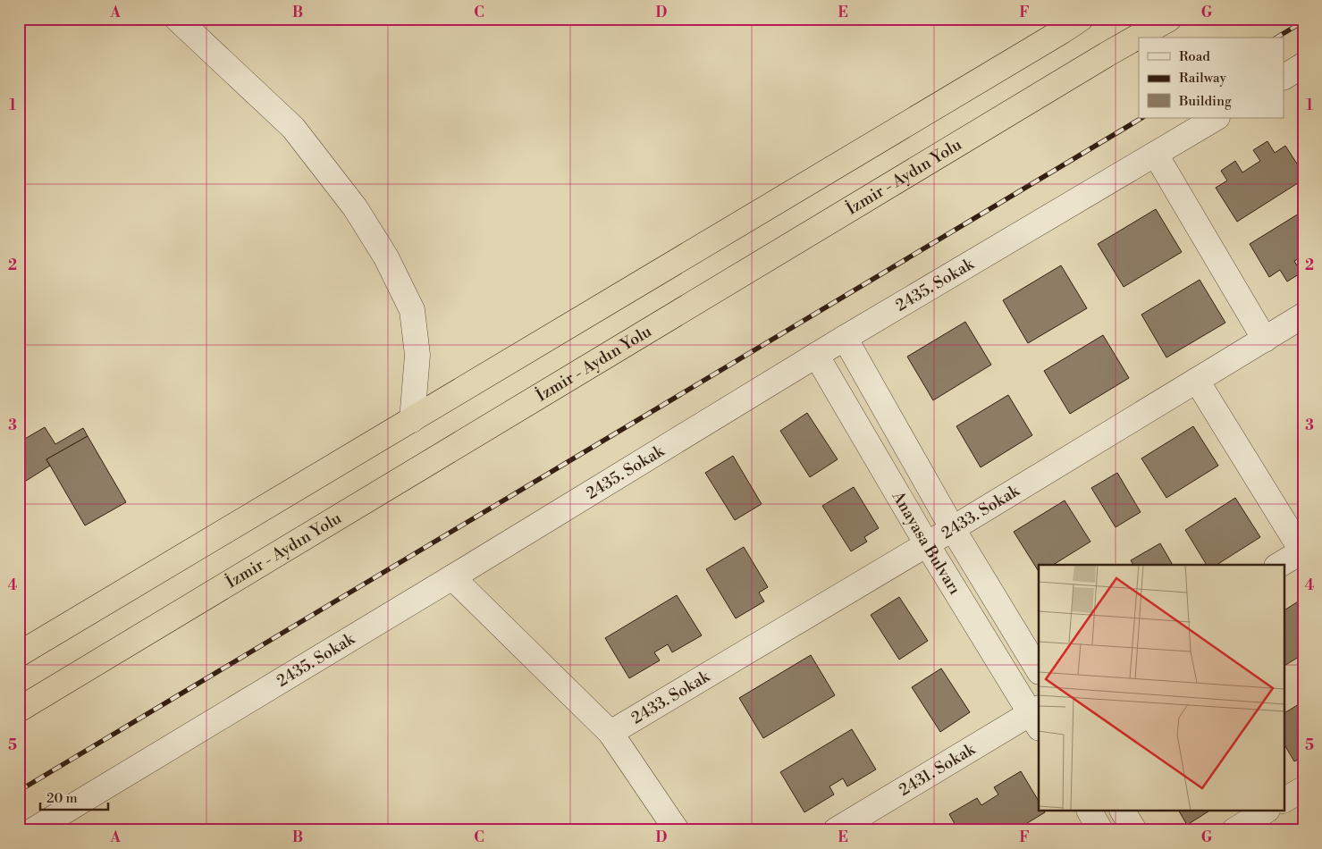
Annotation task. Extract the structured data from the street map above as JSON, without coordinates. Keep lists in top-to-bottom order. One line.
{"streets":{"highway":["İzmir - Aydın Yolu"],"street":["2435. Sokak","2433. Sokak","Anayasa Bulvarı","2431. Sokak"]},"crossings":[["2435. Sokak","Anayasa Bulvarı"],["2433. Sokak","Anayasa Bulvarı"],["Anayasa Bulvarı","2431. Sokak"]],"legend":["Road","Railway","Building"],"scale_bar":"20 m","grid":{"columns":["A","B","C","D","E","F","G"],"rows":["1","2","3","4","5"]}}
